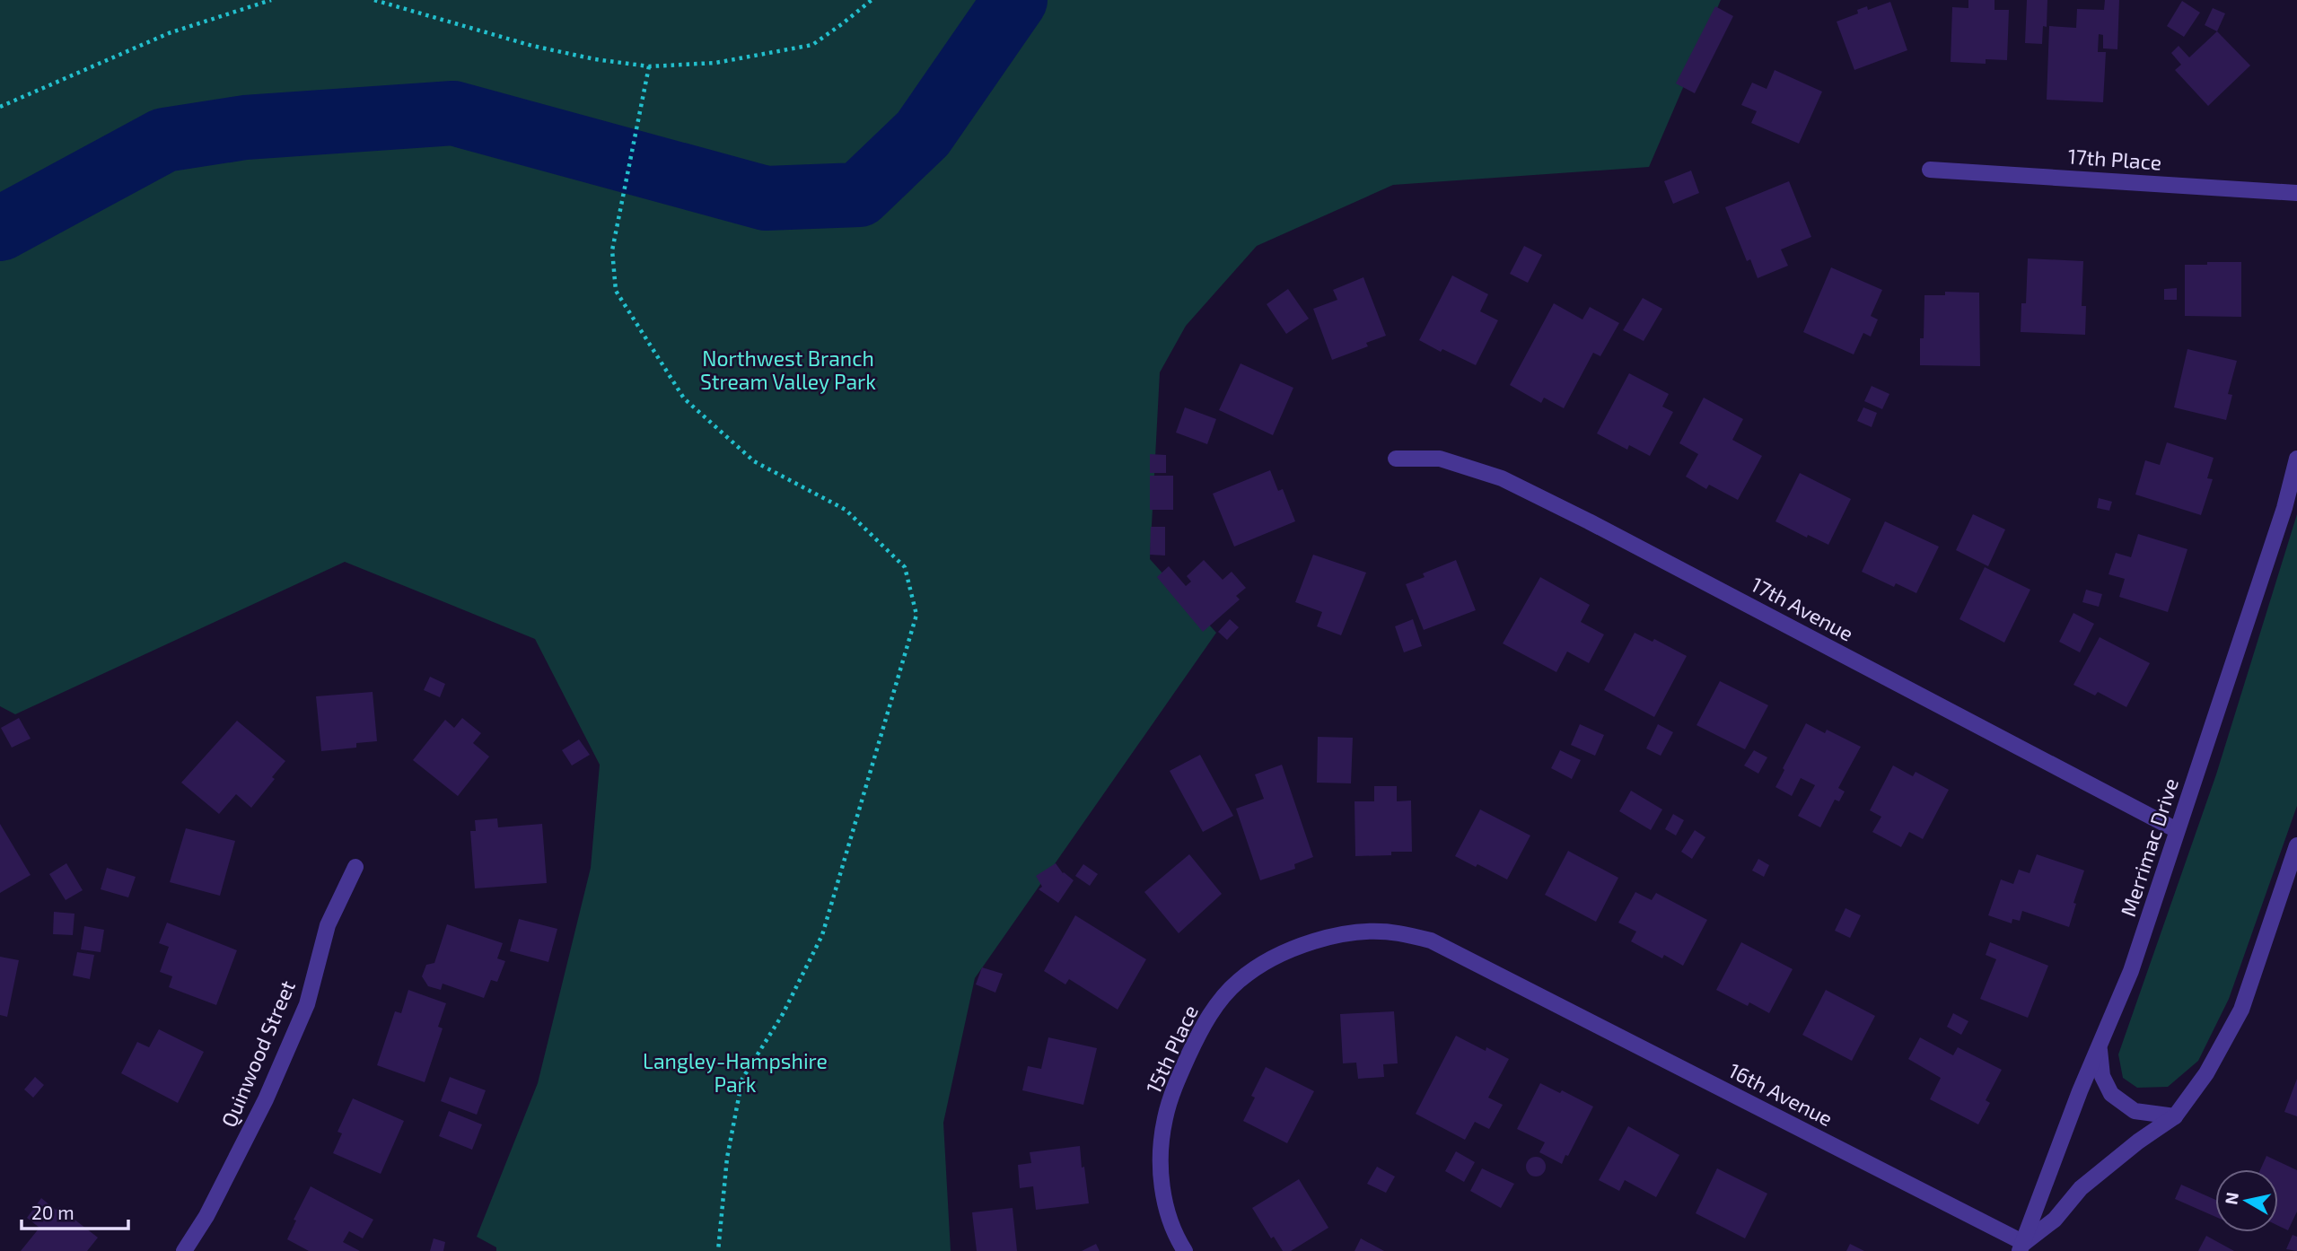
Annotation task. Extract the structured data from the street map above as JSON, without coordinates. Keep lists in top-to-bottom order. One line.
{"streets":{"street":["17th Place","17th Avenue","Merrimac Drive","15th Place","Quinwood Street","16th Avenue"]},"crossings":[["17th Avenue","Merrimac Drive"],["Merrimac Drive","16th Avenue"],["15th Place","16th Avenue"]],"parks":["Northwest Branch Stream Valley Park","Langley-Hampshire Park"],"scale_bar":"20 m","north":"left"}
